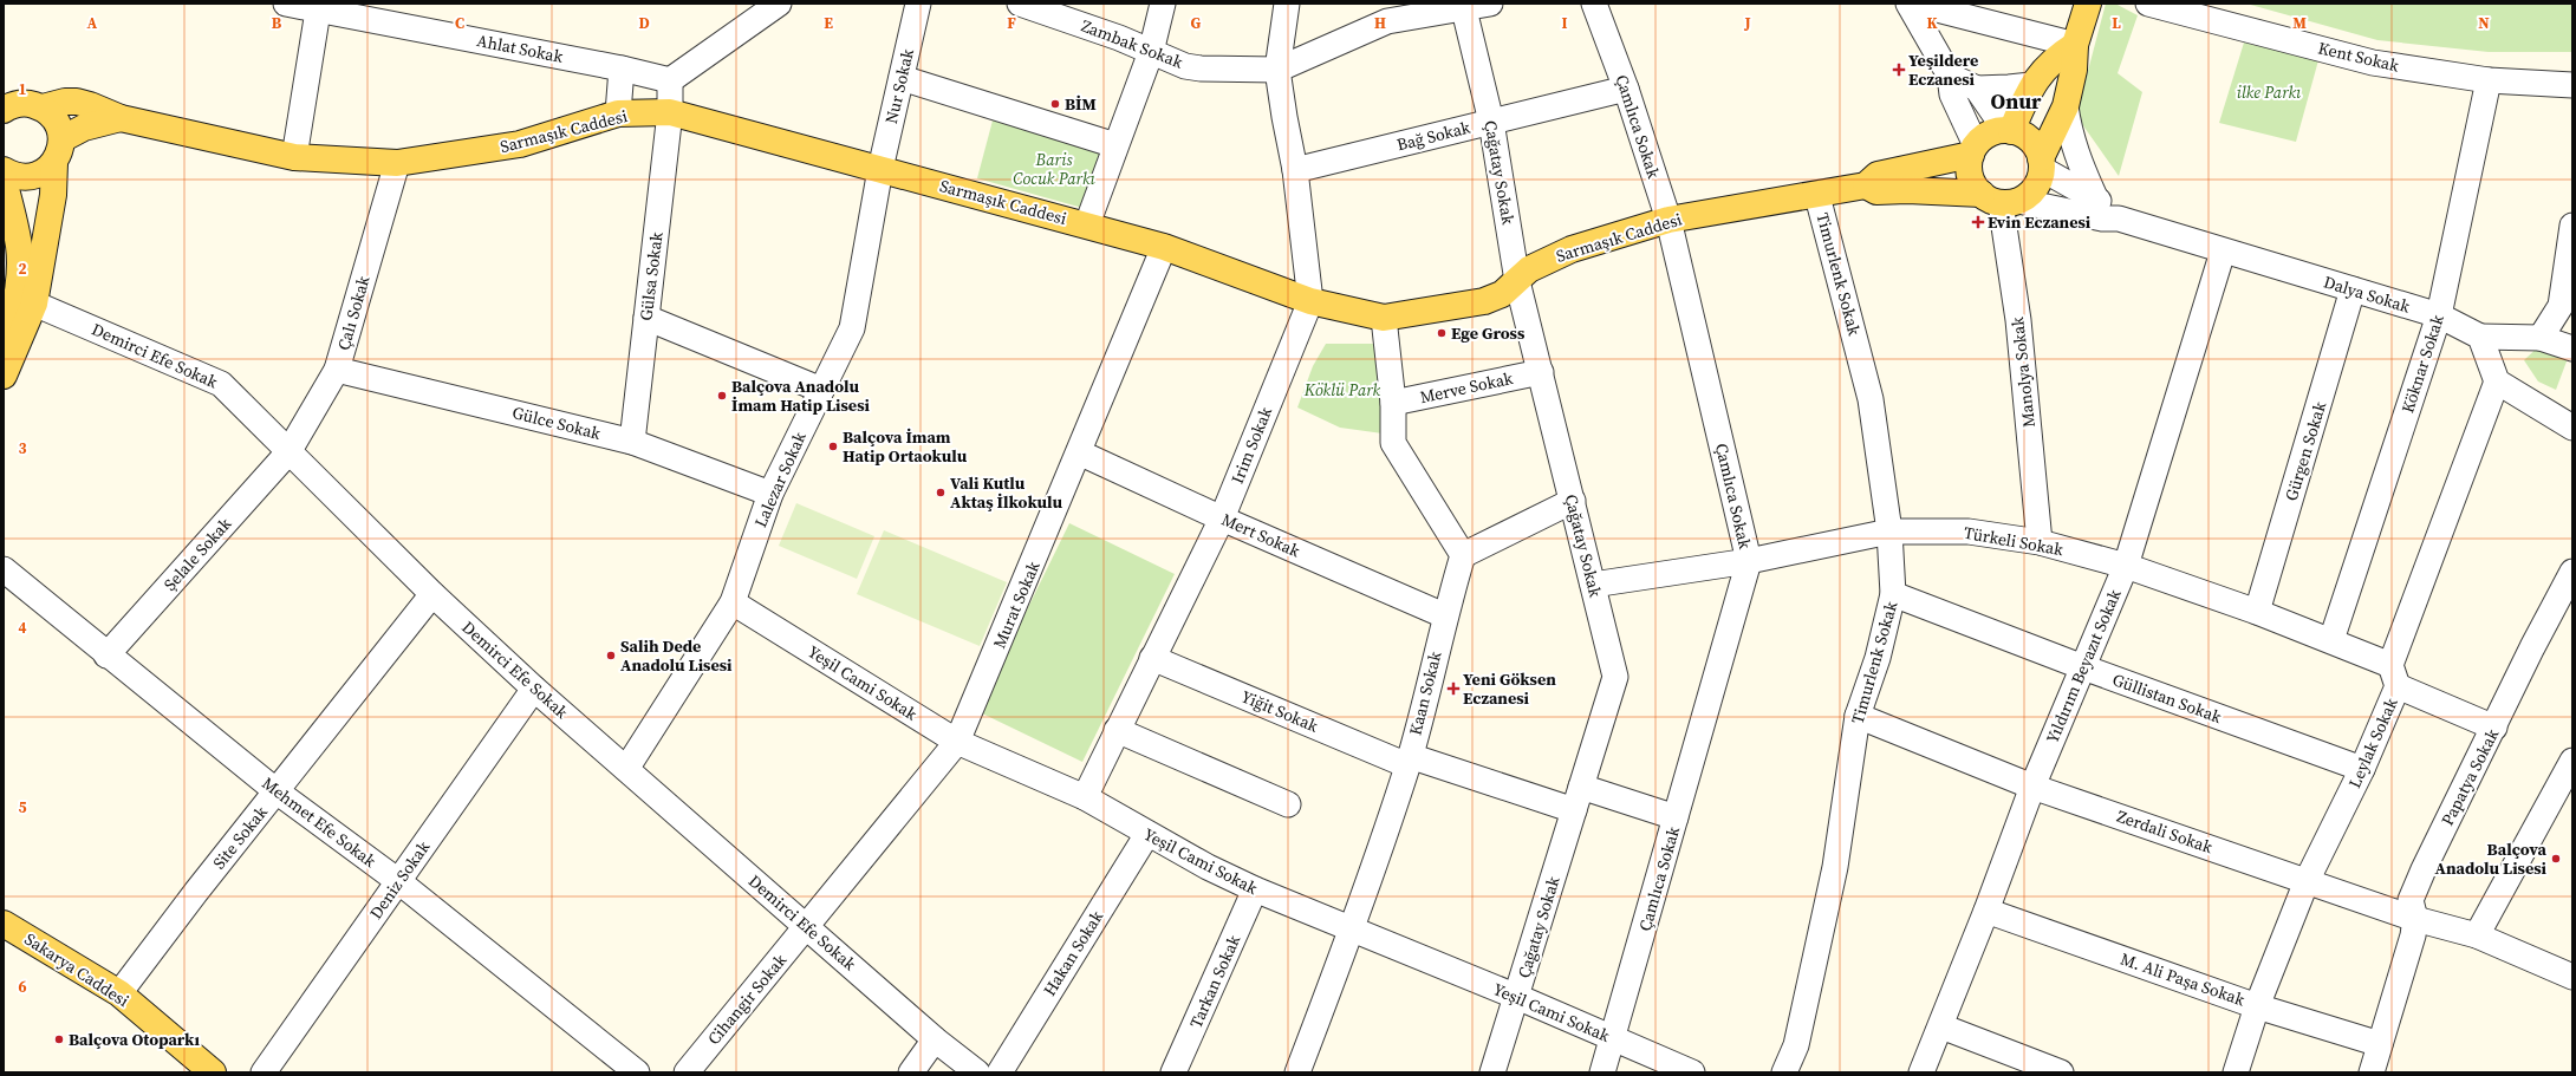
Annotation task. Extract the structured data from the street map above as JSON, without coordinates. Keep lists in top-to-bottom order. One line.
{"streets":{"main road":["Sarmaşık Caddesi","Sakarya Caddesi"],"street":["Zambak Sokak","Ahlat Sokak","Kent Sokak","Nur Sokak","Çamlıca Sokak","Bağ Sokak","Çağatay Sokak","Timurlenk Sokak","Gülsa Sokak","Dalya Sokak","Çalı Sokak","Demirci Efe Sokak","Köknar Sokak","Manolya Sokak","Merve Sokak","Gülce Sokak","Irim Sokak","Gürgen Sokak","Lalezar Sokak","Mert Sokak","Türkeli Sokak","Şelale Sokak","Murat Sokak","Yıldırım Beyazıt Sokak","Yeşil Cami Sokak","Kaan Sokak","Güllistan Sokak","Yiğit Sokak","Leylak Sokak","Papatya Sokak","Mehmet Efe Sokak","Zerdali Sokak","Site Sokak","Deniz Sokak","Hakan Sokak","M. Ali Paşa Sokak","Tarkan Sokak","Cihangir Sokak"]},"crossings":[["Zambak Sokak","Çağatay Sokak"],["Zambak Sokak","Irim Sokak"],["Ahlat Sokak","Gülsa Sokak"],["Kent Sokak","Köknar Sokak"],["Nur Sokak","Sarmaşık Caddesi"],["Nur Sokak","Lalezar Sokak"],["Çamlıca Sokak","Sarmaşık Caddesi"],["Çamlıca Sokak","Bağ Sokak"],["Çamlıca Sokak","Türkeli Sokak"],["Çamlıca Sokak","Yeşil Cami Sokak"],["Çamlıca Sokak","Yiğit Sokak"],["Sarmaşık Caddesi","Çağatay Sokak"],["Sarmaşık Caddesi","Timurlenk Sokak"],["Sarmaşık Caddesi","Gülsa Sokak"],["Sarmaşık Caddesi","Dalya Sokak"],["Sarmaşık Caddesi","Çalı Sokak"],["Sarmaşık Caddesi","Manolya Sokak"],["Sarmaşık Caddesi","Irim Sokak"],["Sarmaşık Caddesi","Lalezar Sokak"],["Sarmaşık Caddesi","Murat Sokak"],["Bağ Sokak","Çağatay Sokak"],["Bağ Sokak","Irim Sokak"],["Çağatay Sokak","Merve Sokak"],["Çağatay Sokak","Türkeli Sokak"],["Çağatay Sokak","Yeşil Cami Sokak"],["Çağatay Sokak","Yiğit Sokak"],["Timurlenk Sokak","Türkeli Sokak"],["Timurlenk Sokak","Güllistan Sokak"],["Timurlenk Sokak","Zerdali Sokak"],["Gülsa Sokak","Gülce Sokak"],["Dalya Sokak","Köknar Sokak"],["Dalya Sokak","Manolya Sokak"],["Dalya Sokak","Gürgen Sokak"],["Dalya Sokak","Yıldırım Beyazıt Sokak"],["Çalı Sokak","Demirci Efe Sokak"],["Çalı Sokak","Gülce Sokak"],["Çalı Sokak","Şelale Sokak"],["Demirci Efe Sokak","Lalezar Sokak"],["Demirci Efe Sokak","Şelale Sokak"],["Demirci Efe Sokak","Murat Sokak"],["Demirci Efe Sokak","Site Sokak"],["Demirci Efe Sokak","Deniz Sokak"],["Demirci Efe Sokak","Cihangir Sokak"],["Köknar Sokak","Türkeli Sokak"],["Manolya Sokak","Türkeli Sokak"],["Gülce Sokak","Lalezar Sokak"],["Irim Sokak","Mert Sokak"],["Irim Sokak","Yeşil Cami Sokak"],["Irim Sokak","Yiğit Sokak"],["Gürgen Sokak","Türkeli Sokak"],["Lalezar Sokak","Yeşil Cami Sokak"],["Mert Sokak","Murat Sokak"],["Mert Sokak","Kaan Sokak"],["Türkeli Sokak","Yıldırım Beyazıt Sokak"],["Türkeli Sokak","Leylak Sokak"],["Türkeli Sokak","Papatya Sokak"],["Şelale Sokak","Mehmet Efe Sokak"],["Murat Sokak","Yeşil Cami Sokak"],["Murat Sokak","Cihangir Sokak"],["Yıldırım Beyazıt Sokak","Güllistan Sokak"],["Yıldırım Beyazıt Sokak","Zerdali Sokak"],["Yıldırım Beyazıt Sokak","M. Ali Paşa Sokak"],["Yeşil Cami Sokak","Kaan Sokak"],["Yeşil Cami Sokak","Hakan Sokak"],["Yeşil Cami Sokak","Tarkan Sokak"],["Kaan Sokak","Yiğit Sokak"],["Güllistan Sokak","Leylak Sokak"],["Leylak Sokak","Zerdali Sokak"],["Leylak Sokak","M. Ali Paşa Sokak"],["Papatya Sokak","Zerdali Sokak"],["Papatya Sokak","M. Ali Paşa Sokak"],["Mehmet Efe Sokak","Site Sokak"],["Mehmet Efe Sokak","Deniz Sokak"],["Site Sokak","Sakarya Caddesi"]],"districts":["Onur"],"parks":["ilke Parkı","Baris Cocuk Parkı","Köklü Park"],"places":{"health":["Yeşildere Eczanesi","Evin Eczanesi","Yeni Göksen Eczanesi"],"other":["BİM","Ege Gross","Balçova Anadolu İmam Hatip Lisesi","Balçova İmam Hatip Ortaokulu","Vali Kutlu Aktaş İlkokulu","Salih Dede Anadolu Lisesi","Balçova Anadolu Lisesi","Balçova Otoparkı"]},"grid":{"columns":["A","B","C","D","E","F","G","H","I","J","K","L","M","N"],"rows":["1","2","3","4","5","6"]}}
